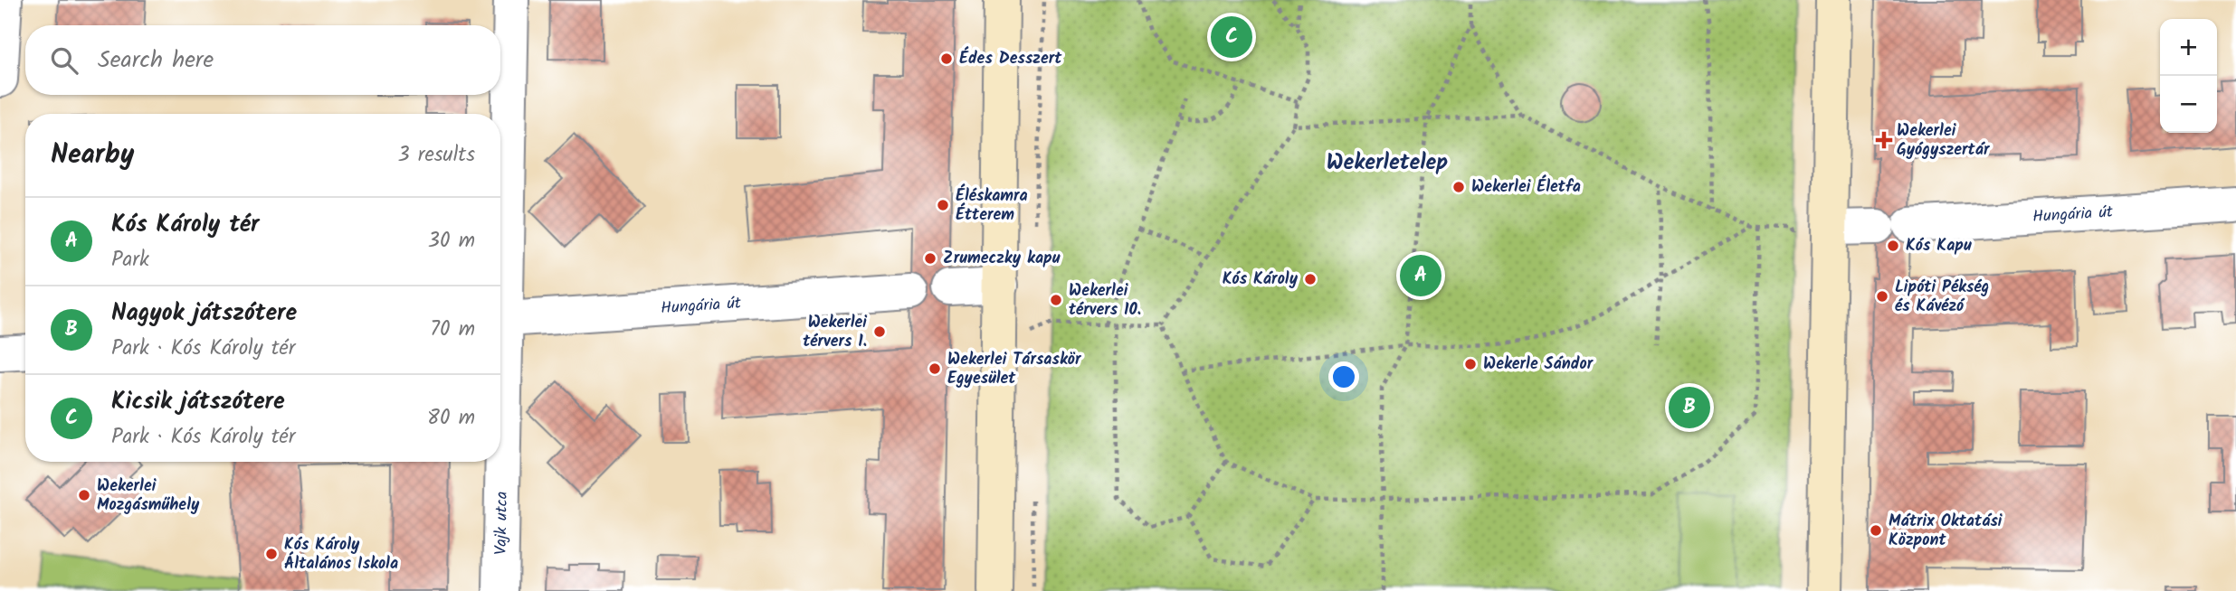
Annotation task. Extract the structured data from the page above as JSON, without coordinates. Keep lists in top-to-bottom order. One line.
{"streets":{"street":["Hungária út","Vajk utca"]},"districts":["Wekerletelep"],"places":{"other":["Édes Desszert","Wekerlei Életfa","Éléskamra Étterem","Kós Kapu","Zrumeczky kapu","Kós Károly","Lipóti Pékség és Kávézó","Wekerlei térvers 10.","Wekerlei térvers 1.","Wekerle Sándor","Wekerlei Társaskör Egyesület","Wekerlei Mozgásműhely","Mátrix Oktatási Központ","Kós Károly Általános Iskola"],"health":["Wekerlei Gyógyszertár"]},"page":{"pins":["C","A","B"],"map_buttons":["+","−"],"search":"Search here","heading":["Nearby","3 results"],"list":[{"mark":"A","name":"Kós Károly tér","note":"Park","value":"30 m"},{"mark":"B","name":"Nagyok játszótere","note":"Park · Kós Károly tér","value":"70 m"},{"mark":"C","name":"Kicsik játszótere","note":"Park · Kós Károly tér","value":"80 m"}]}}
